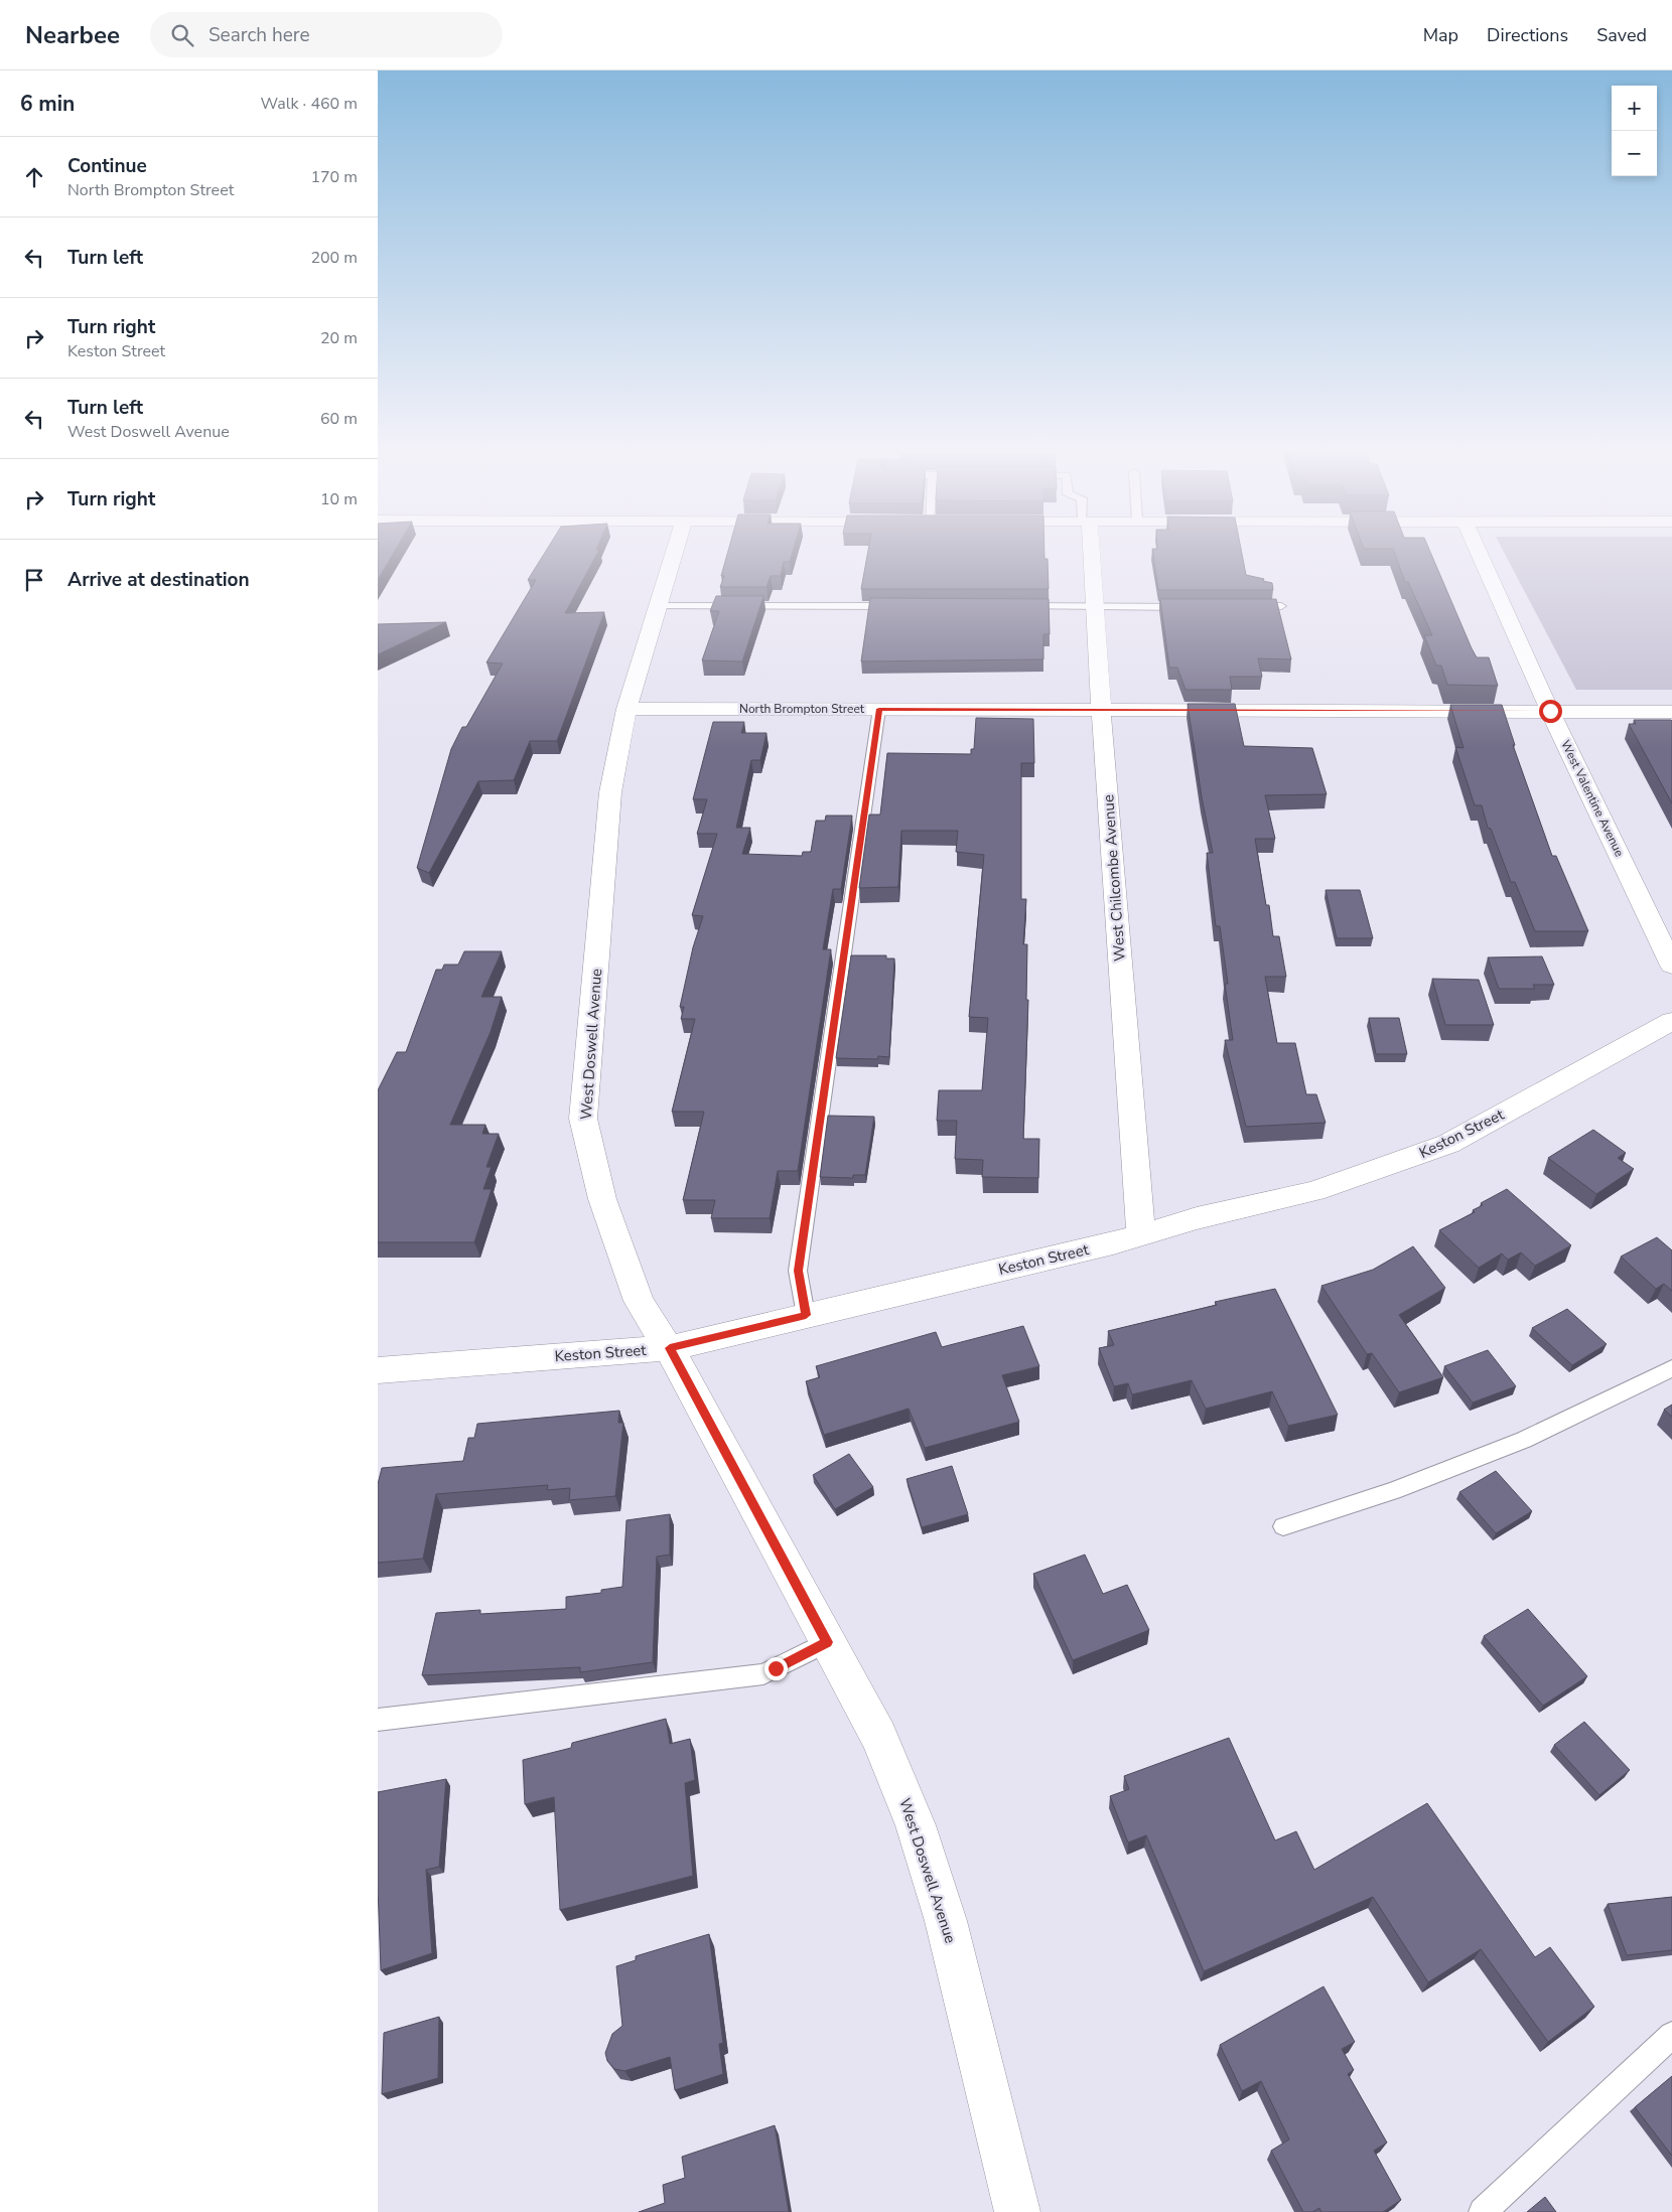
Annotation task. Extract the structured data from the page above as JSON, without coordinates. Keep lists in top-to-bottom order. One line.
{"streets":{"street":["North Brompton Street","West Valentine Avenue","West Chilcombe Avenue","West Doswell Avenue","Keston Street"]},"crossings":[["North Brompton Street","West Valentine Avenue"],["North Brompton Street","West Chilcombe Avenue"],["North Brompton Street","West Doswell Avenue"],["West Chilcombe Avenue","Keston Street"],["West Doswell Avenue","Keston Street"]],"page":{"header":"Nearbee","search":"Search here","nav":["Map","Directions","Saved"],"heading":["6 min","Walk · 460 m"],"map_buttons":["+","−"],"list":[["Continue","North Brompton Street","170 m"],["Turn left","200 m"],["Turn right","Keston Street","20 m"],["Turn left","West Doswell Avenue","60 m"],["Turn right","10 m"],"Arrive at destination"]}}
